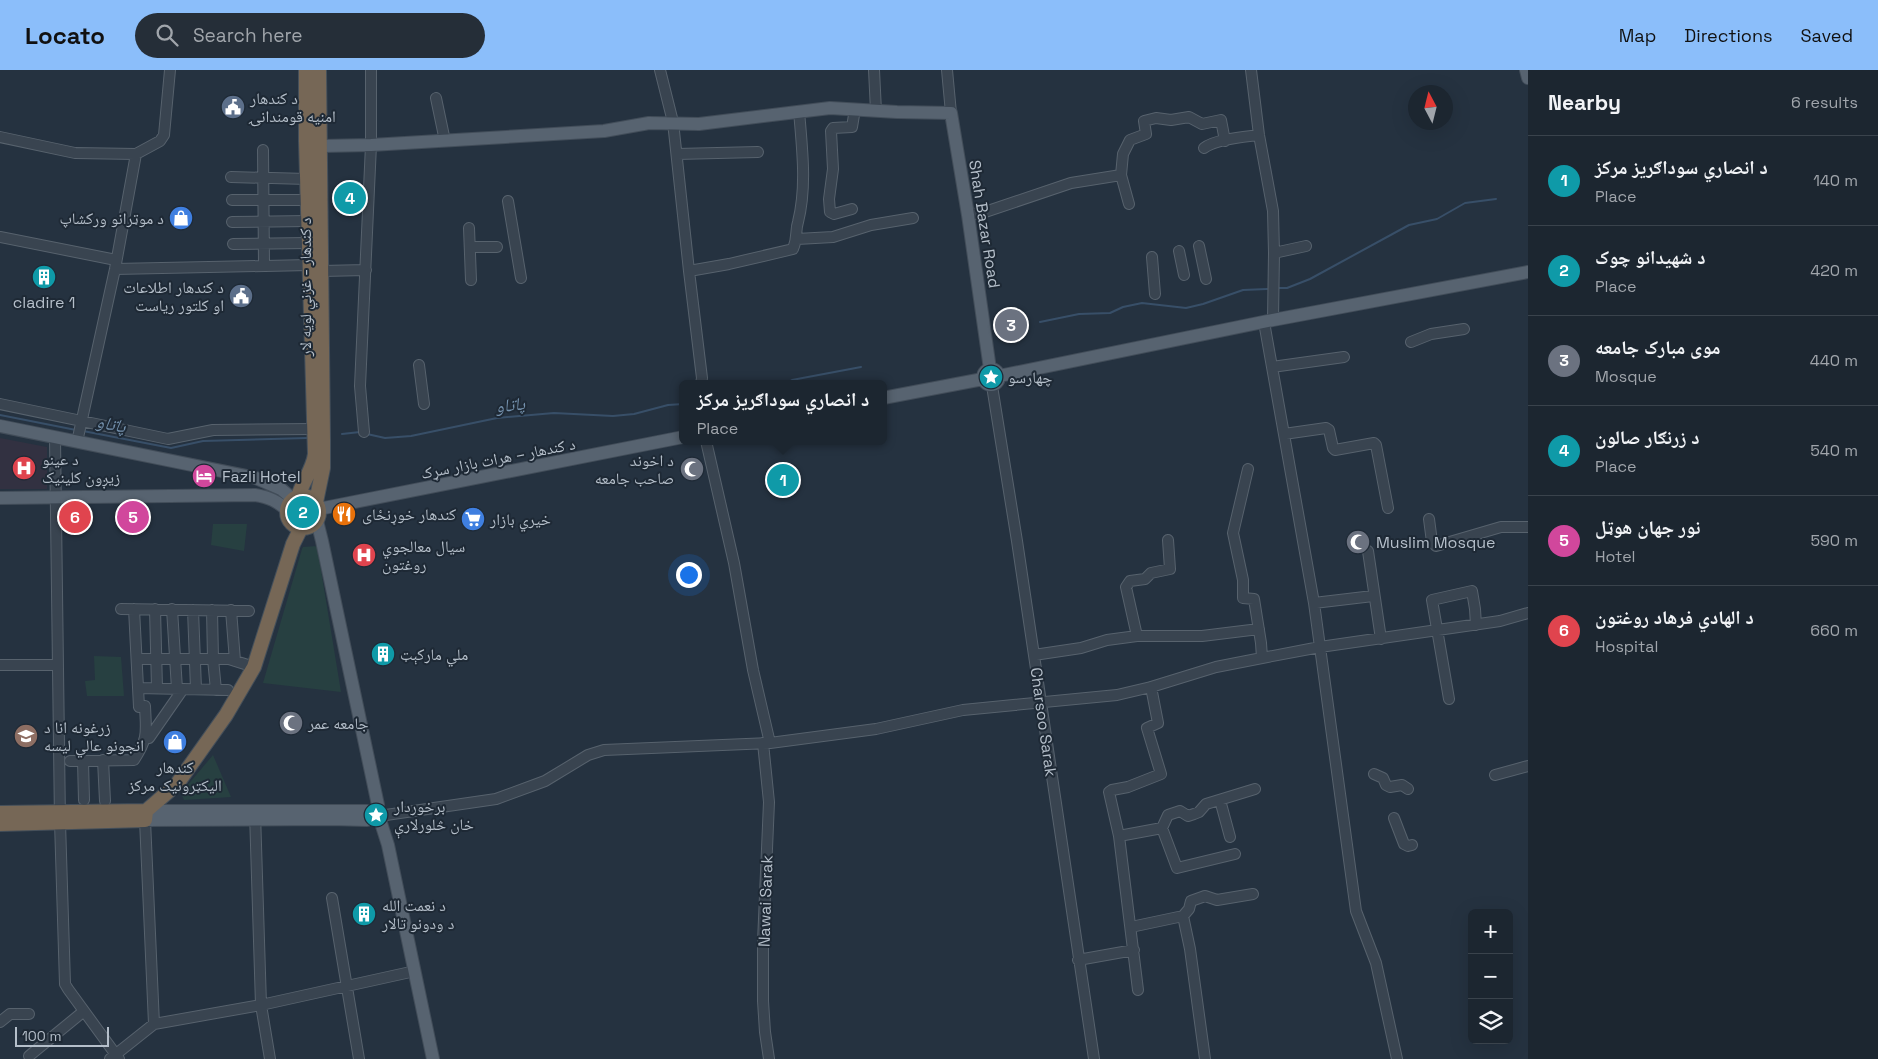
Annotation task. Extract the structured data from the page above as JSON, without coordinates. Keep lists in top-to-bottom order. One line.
{"streets":{"highway":["د کندهار - غزني لويه لار"],"main road":["Shah Bazar Road","د کندهار – هرات بازار سړک"],"street":["Charsoo Sarak","Nawai Sarak"]},"crossings":[["Shah Bazar Road","Charsoo Sarak"],["د کندهار - غزني لويه لار","د کندهار – هرات بازار سړک"]],"water":["پاتاو"],"places":{"public building":["د کندهار امنيه قومندانۍ","د کندهار اطلاعات او کلتور رياست"],"shop":["د موټرانو ورکشاپ","کندهار الیکټرونیک مرکز"],"building":["cladire 1","ملي مارکېټ","د نعمت الله د ودونو تالار"],"place":["چهارسو","برخوردار خان څلورلارې"],"hospital":["د عینو زیږون کلینیک","سيال معالجوي روغتون"],"mosque":["د اخوند صاحب جامعه","Muslim Mosque","جامعه عمر"],"hotel":["Fazli Hotel"],"restaurant":["کندهار خوړنځای"],"supermarket":["خیري بازار"],"school or university":["زرغونه انا د انجونو عالي لیسه"]},"scale_bar":"100 m","north":"top","page":{"header":"Locato","search":"Search here","nav":["Map","Directions","Saved"],"heading":["Nearby","6 results"],"list":[{"mark":"1","name":"د انصاري سوداګریز مرکز","note":"Place","value":"140 m"},{"mark":"2","name":"د شهيدانو چوک","note":"Place","value":"420 m"},{"mark":"3","name":"موی مبارک جامعه","note":"Mosque","value":"440 m"},{"mark":"4","name":"د زرنګار صالون","note":"Place","value":"540 m"},{"mark":"5","name":"نور جهان هوټل","note":"Hotel","value":"590 m"},{"mark":"6","name":"د الهادي فرهاد روغتون","note":"Hospital","value":"660 m"}],"pins":["4","3","1","2","5","6"],"popup":["د انصاري سوداګریز مرکز","Place"],"map_buttons":["+","−"],"scale":"100 m"}}
